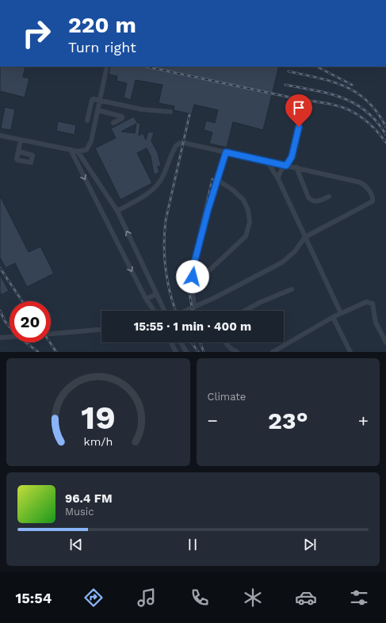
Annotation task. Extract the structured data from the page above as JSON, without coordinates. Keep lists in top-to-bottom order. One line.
{"page":{"turn":["220 m","Turn right"],"limit":"20","trip":"15:55 · 1 min · 400 m","tile":"Climate","heat":["−","23°","+"],"song":["96.4 FM","Music"],"tabs":"15:54","gauge":["19","km/h"]}}
